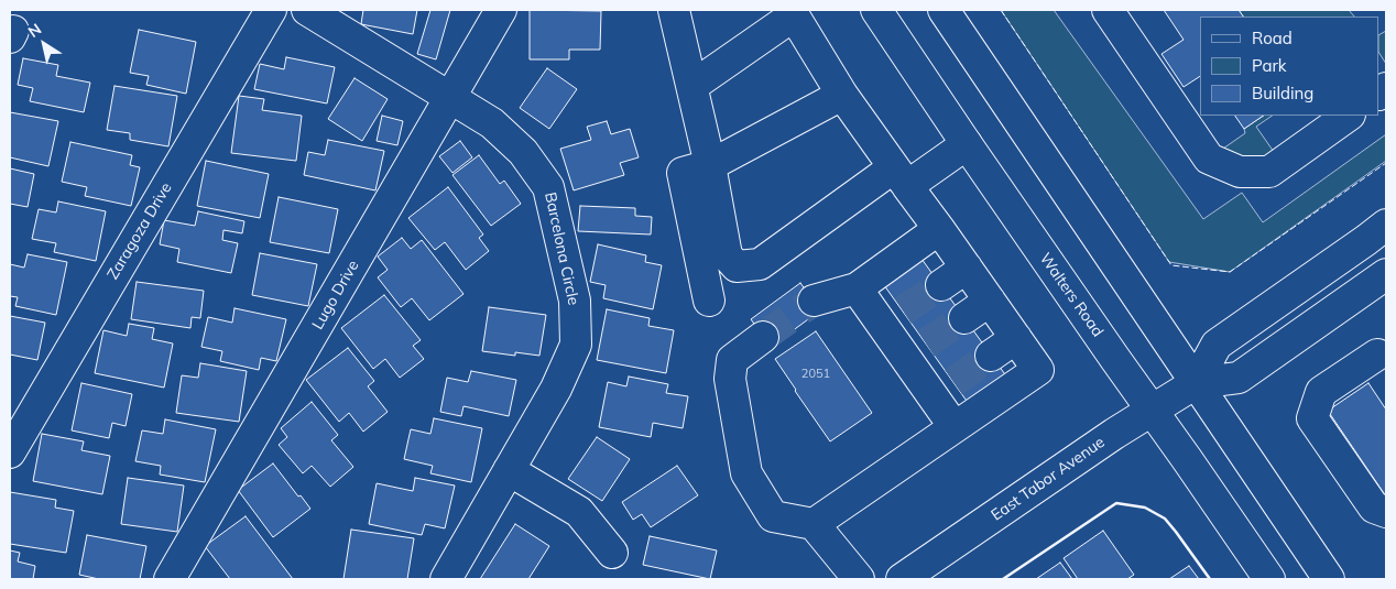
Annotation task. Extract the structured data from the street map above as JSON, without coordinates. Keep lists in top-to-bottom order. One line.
{"streets":{"street":["Zaragoza Drive","Barcelona Circle","Lugo Drive","Walters Road","East Tabor Avenue"]},"crossings":[["Barcelona Circle","Lugo Drive"],["Walters Road","East Tabor Avenue"]],"house_numbers":["2051"],"legend":["Road","Park","Building"],"north":"top left"}
